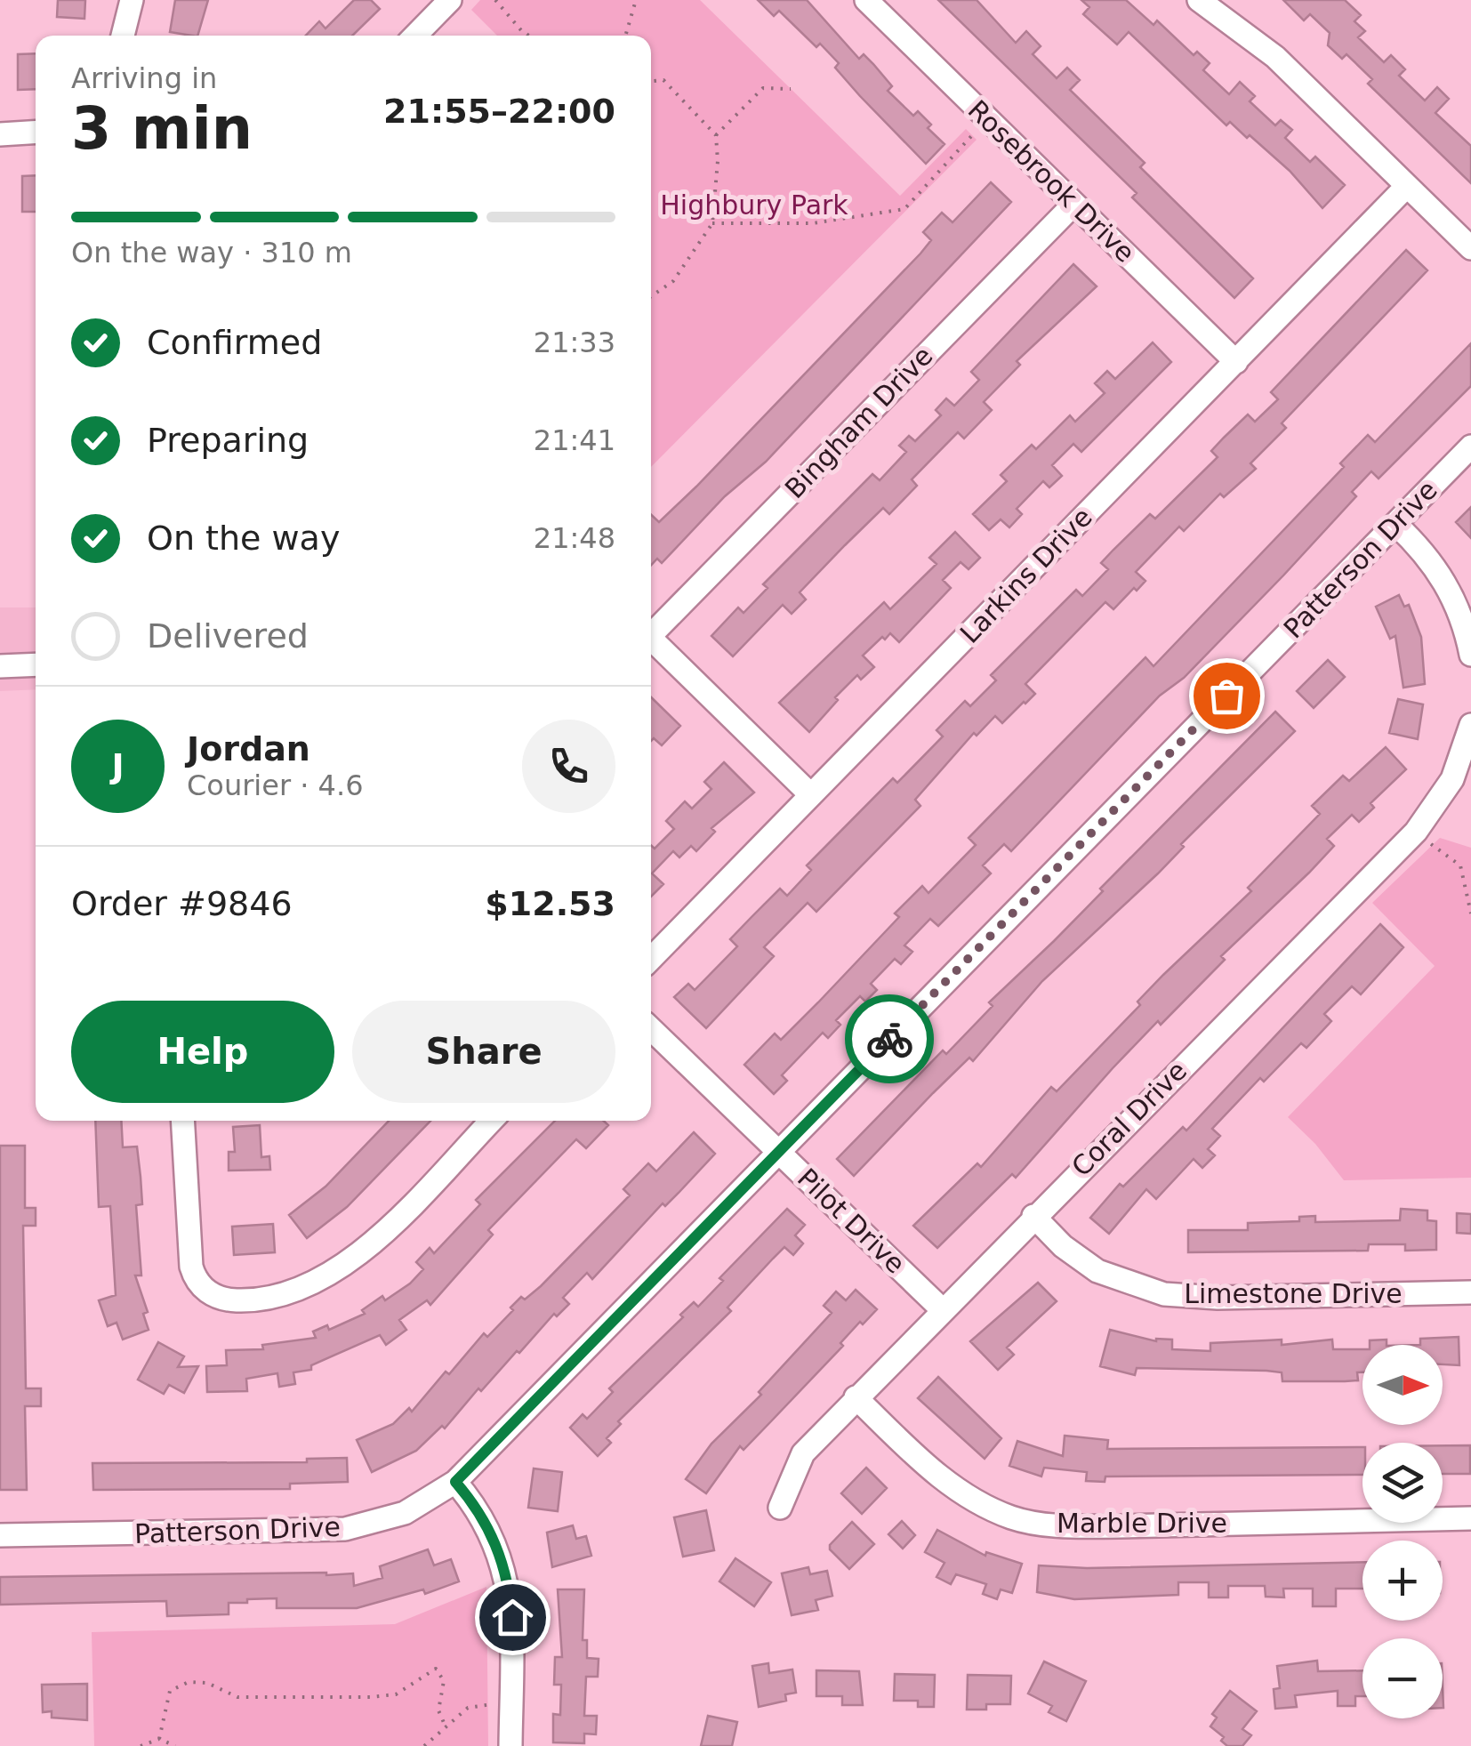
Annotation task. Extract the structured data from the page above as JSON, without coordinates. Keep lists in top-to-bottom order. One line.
{"streets":{"street":["Rosebrook Drive","Bingham Drive","Patterson Drive","Larkins Drive","Coral Drive","Pilot Drive","Limestone Drive","Marble Drive"]},"crossings":[["Rosebrook Drive","Bingham Drive"],["Rosebrook Drive","Larkins Drive"],["Patterson Drive","Pilot Drive"],["Coral Drive","Pilot Drive"],["Coral Drive","Limestone Drive"],["Coral Drive","Marble Drive"]],"parks":["Highbury Park"],"north":"right","page":{"heading":["3 min","Arriving in","21:55–22:00"],"panel":["Jordan","Courier · 4.6","Order #9846","$12.53"],"bar":"On the way · 310 m","list":[["Confirmed","21:33"],["Preparing","21:41"],["On the way","21:48"],"Delivered"],"round":"J","buttons":["Help","Share"],"map_buttons":["+","−"]}}
